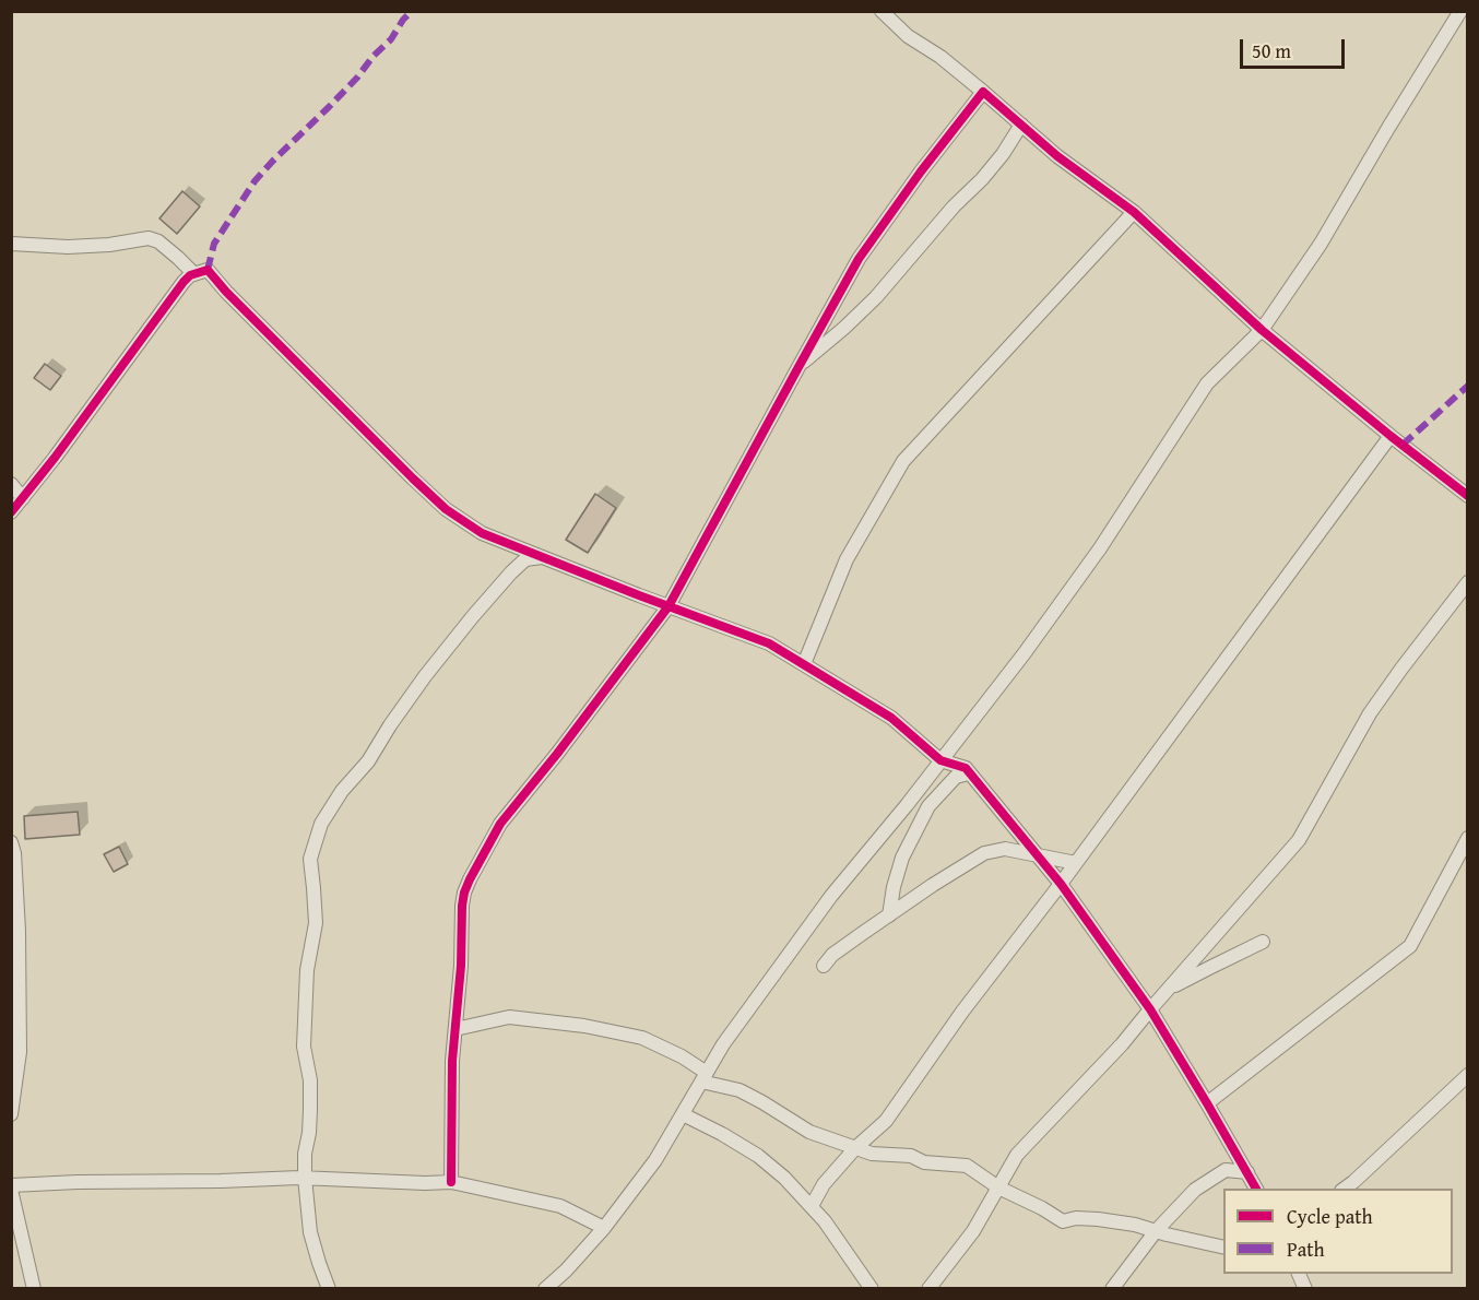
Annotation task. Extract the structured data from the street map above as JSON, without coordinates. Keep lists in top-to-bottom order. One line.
{"legend":["Cycle path","Path"],"scale_bar":"50 m"}
